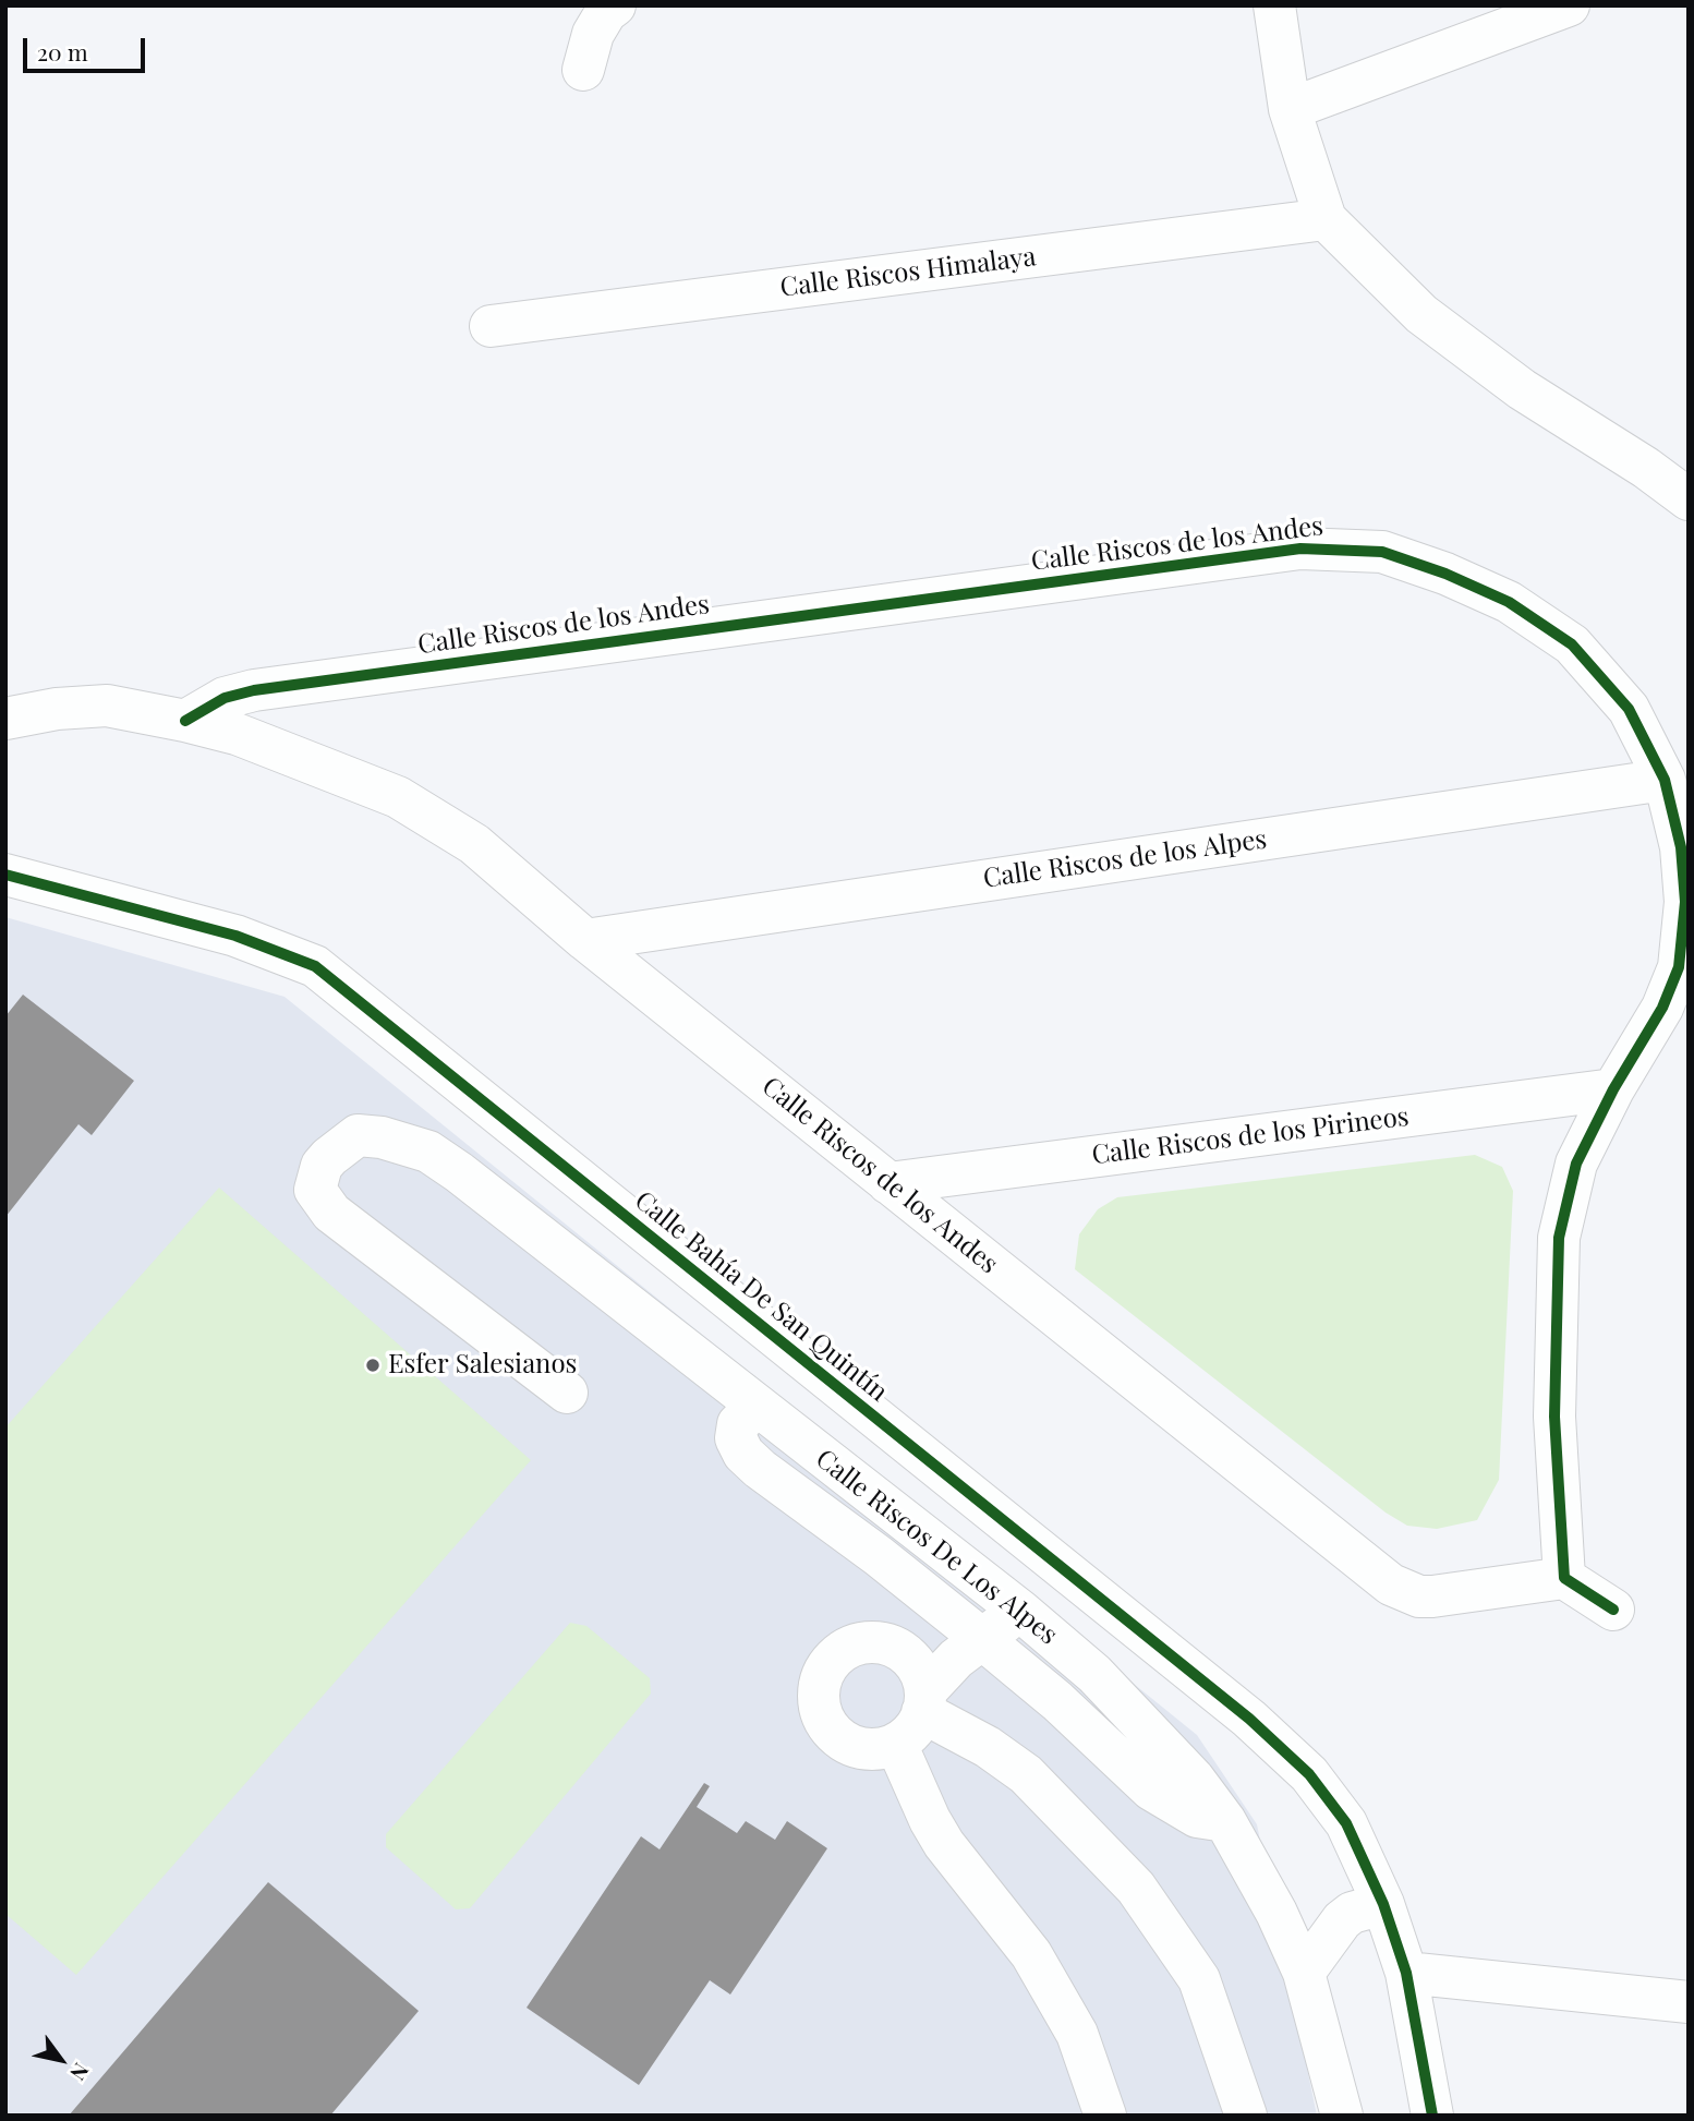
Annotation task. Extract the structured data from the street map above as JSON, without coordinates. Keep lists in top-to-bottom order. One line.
{"streets":{"street":["Calle Riscos Himalaya","Calle Riscos de los Andes","Calle Riscos de los Alpes","Calle Riscos de los Pirineos","Calle Bahía De San Quintín","Calle Riscos De Los Alpes"]},"crossings":[["Calle Riscos de los Andes","Calle Riscos de los Alpes"],["Calle Riscos de los Andes","Calle Riscos de los Pirineos"]],"places":["Esfer Salesianos"],"scale_bar":"20 m","north":"bottom right"}
